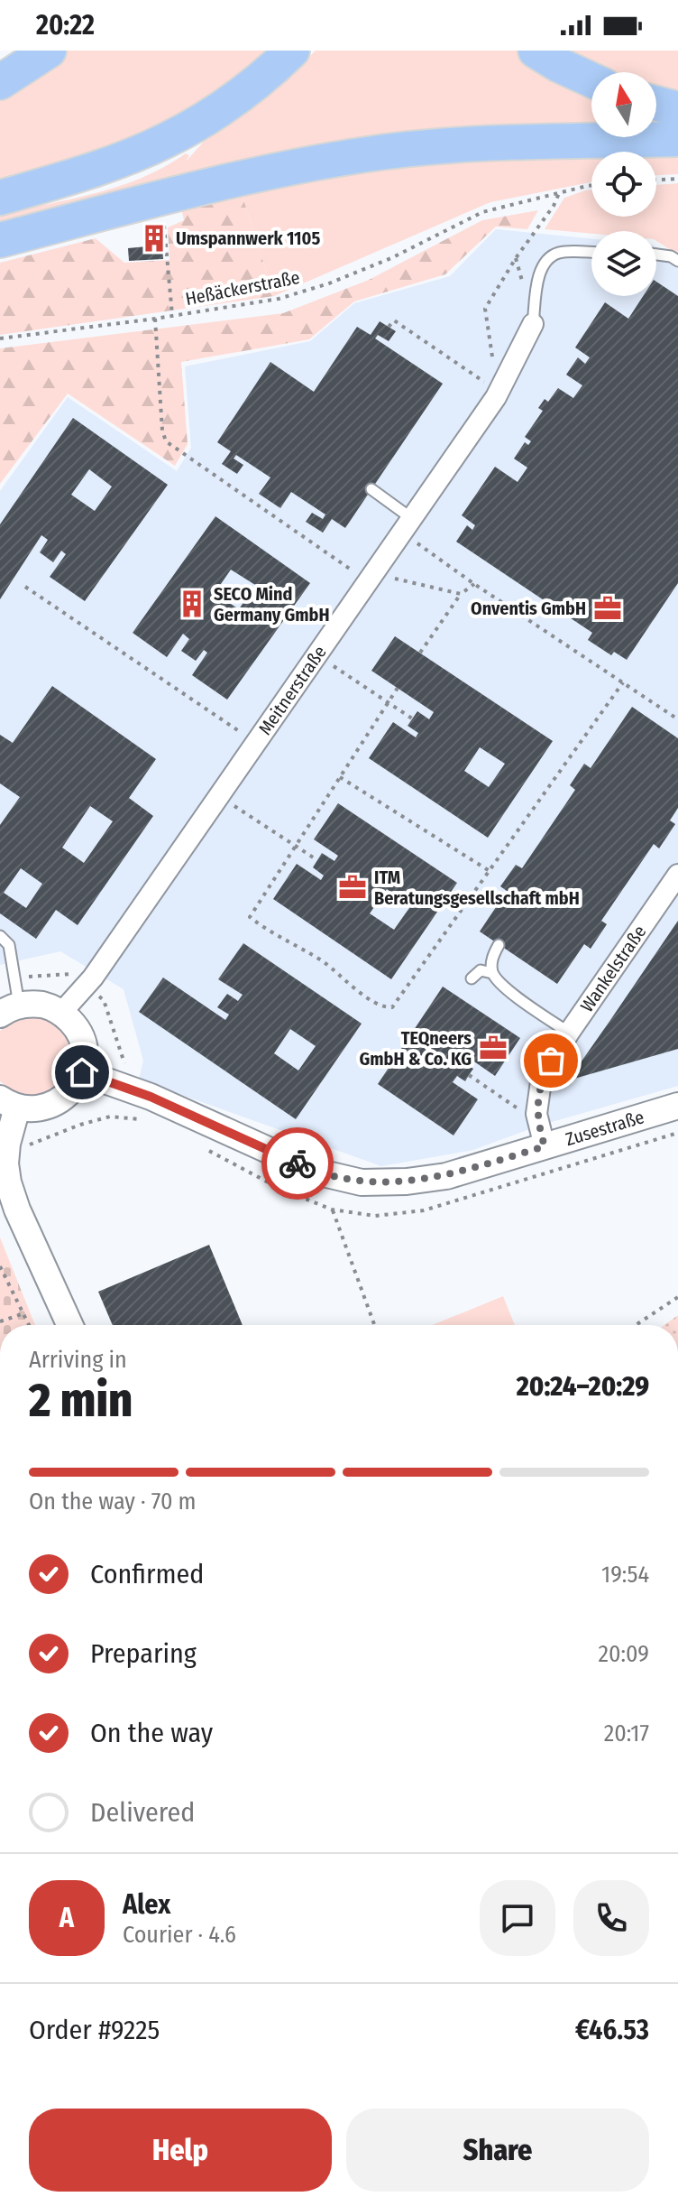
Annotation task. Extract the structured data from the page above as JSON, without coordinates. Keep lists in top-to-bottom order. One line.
{"streets":{"street":["Meitnerstraße","Wankelstraße","Zusestraße"],"path":["Heßäckerstraße"]},"crossings":[["Wankelstraße","Zusestraße"]],"places":{"building":["Umspannwerk 1105","SECO Mind Germany GmbH"],"office":["Onventis GmbH","ITM Beratungsgesellschaft mbH","TEQneers GmbH & Co. KG"]},"north":"top","page":{"status":"20:22","heading":["2 min","Arriving in","20:24–20:29"],"panel":["Alex","Courier · 4.6","Order #9225","€46.53"],"bar":"On the way · 70 m","list":[["Confirmed","19:54"],["Preparing","20:09"],["On the way","20:17"],"Delivered"],"round":"A","buttons":["Help","Share"]}}
